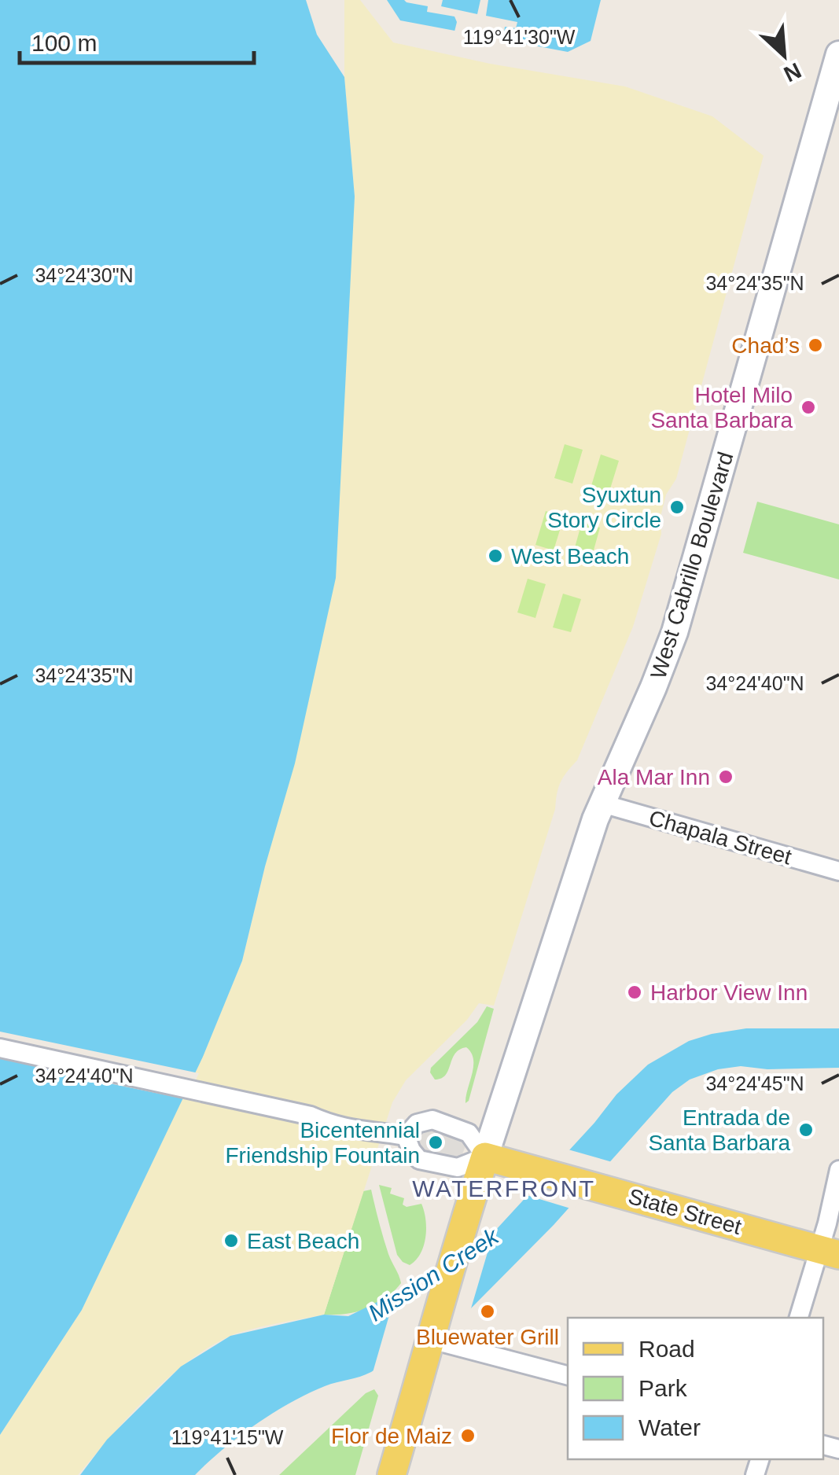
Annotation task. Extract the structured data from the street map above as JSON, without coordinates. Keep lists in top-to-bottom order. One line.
{"streets":{"main road":["West Cabrillo Boulevard","State Street"],"street":["Chapala Street"]},"crossings":[["West Cabrillo Boulevard","Chapala Street"],["West Cabrillo Boulevard","State Street"]],"districts":["WATERFRONT"],"water":["Mission Creek"],"places":["Chad’s","Hotel Milo Santa Barbara","Syuxtun Story Circle","West Beach","Ala Mar Inn","Harbor View Inn","Entrada de Santa Barbara","Bicentennial Friendship Fountain","East Beach","Bluewater Grill","Flor de Maiz"],"legend":["Road","Park","Water"],"scale_bar":"100 m","north":"bottom right","coordinates":["119°41'30\"W","34°24'30\"N","34°24'35\"N","34°24'40\"N","34°24'45\"N","119°41'15\"W"]}
